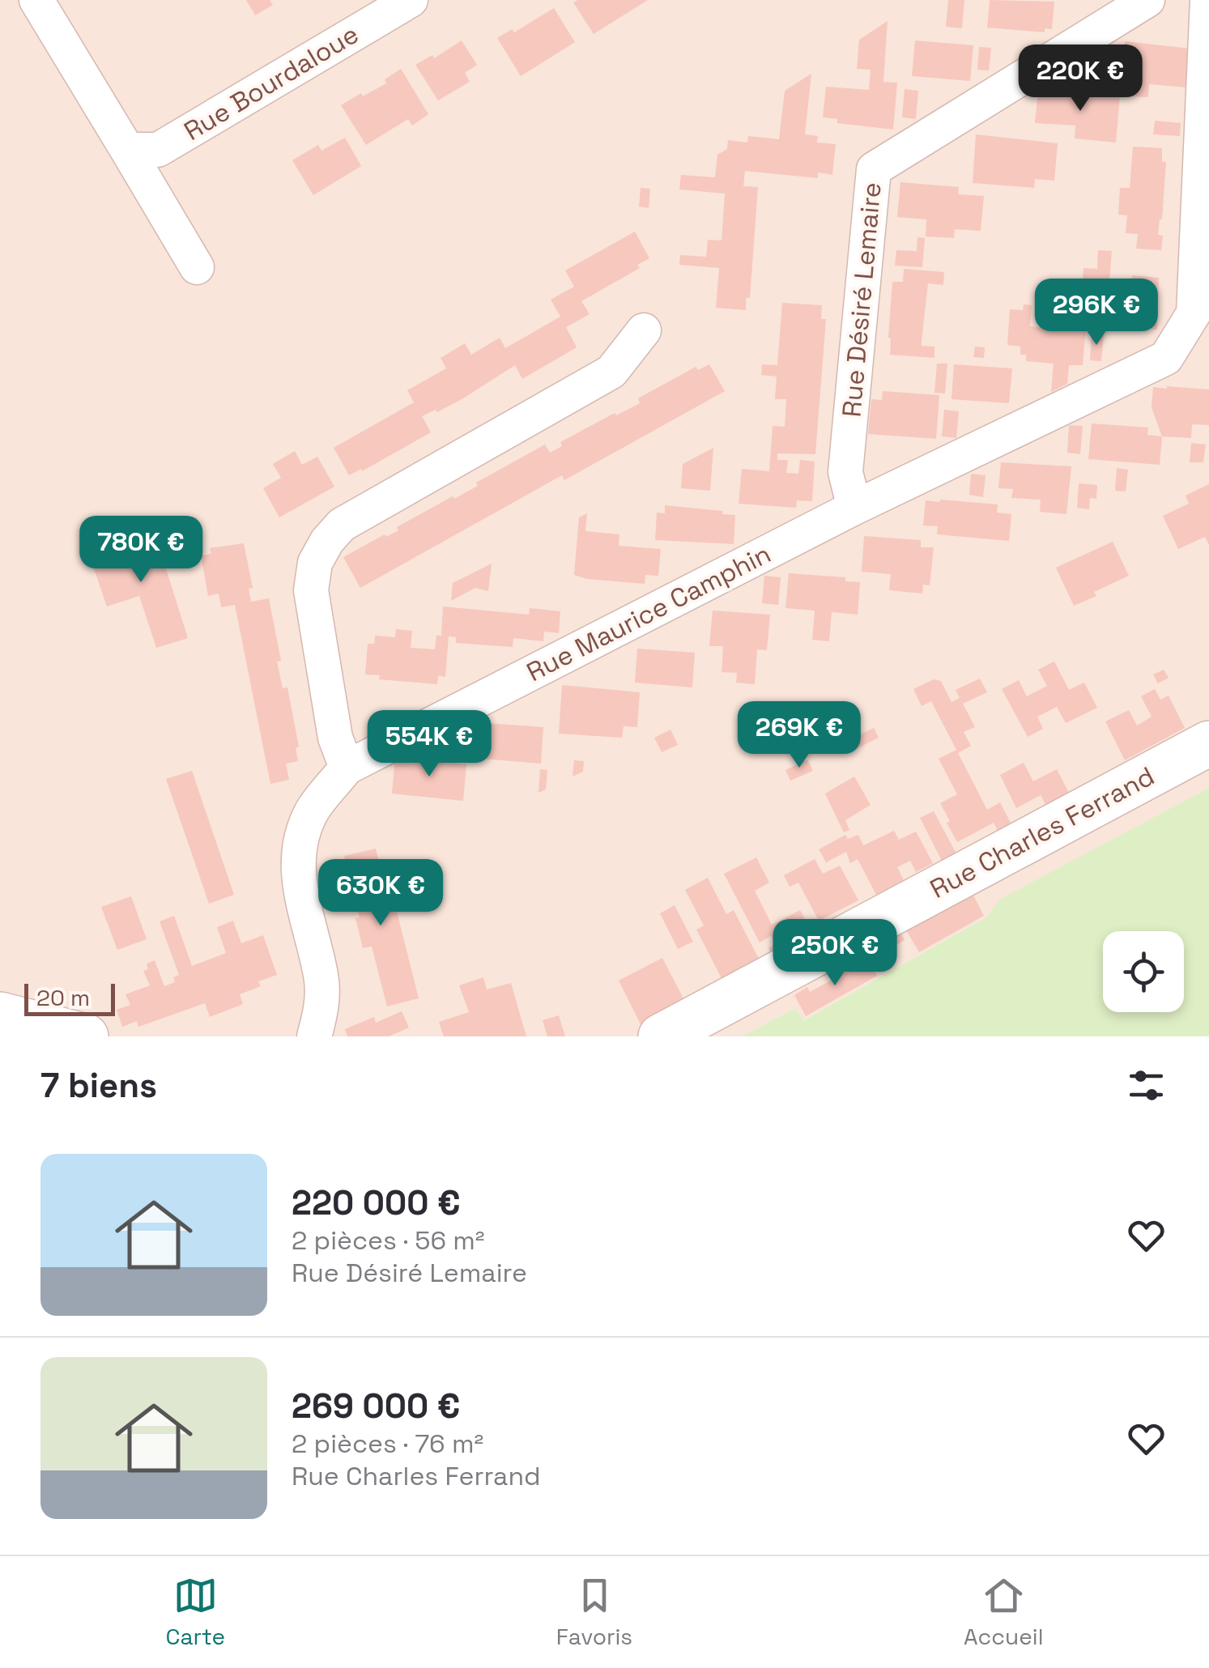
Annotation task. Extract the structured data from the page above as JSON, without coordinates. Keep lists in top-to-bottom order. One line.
{"streets":{"street":["Rue Bourdaloue","Rue Désiré Lemaire","Rue Maurice Camphin","Rue Charles Ferrand"]},"crossings":[["Rue Désiré Lemaire","Rue Maurice Camphin"]],"scale_bar":"20 m","page":{"price":["220K €","296K €","780K €","269K €","554K €","630K €","250K €"],"scale":"20 m","heading":"7 biens","list":[{"name":"220 000 €","note":"2 pièces · 56 m² · Rue Désiré Lemaire"},{"name":"269 000 €","note":"2 pièces · 76 m² · Rue Charles Ferrand"}],"tabs":["Carte","Favoris","Accueil"]}}
